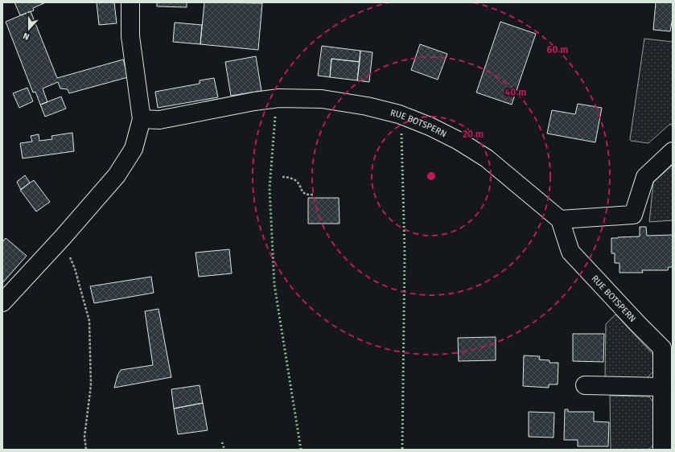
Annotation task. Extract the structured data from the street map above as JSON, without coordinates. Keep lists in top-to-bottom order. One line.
{"streets":{"street":["RUE BOTSPERN"]},"north":"bottom","rings":["60 m","40 m","20 m"]}
